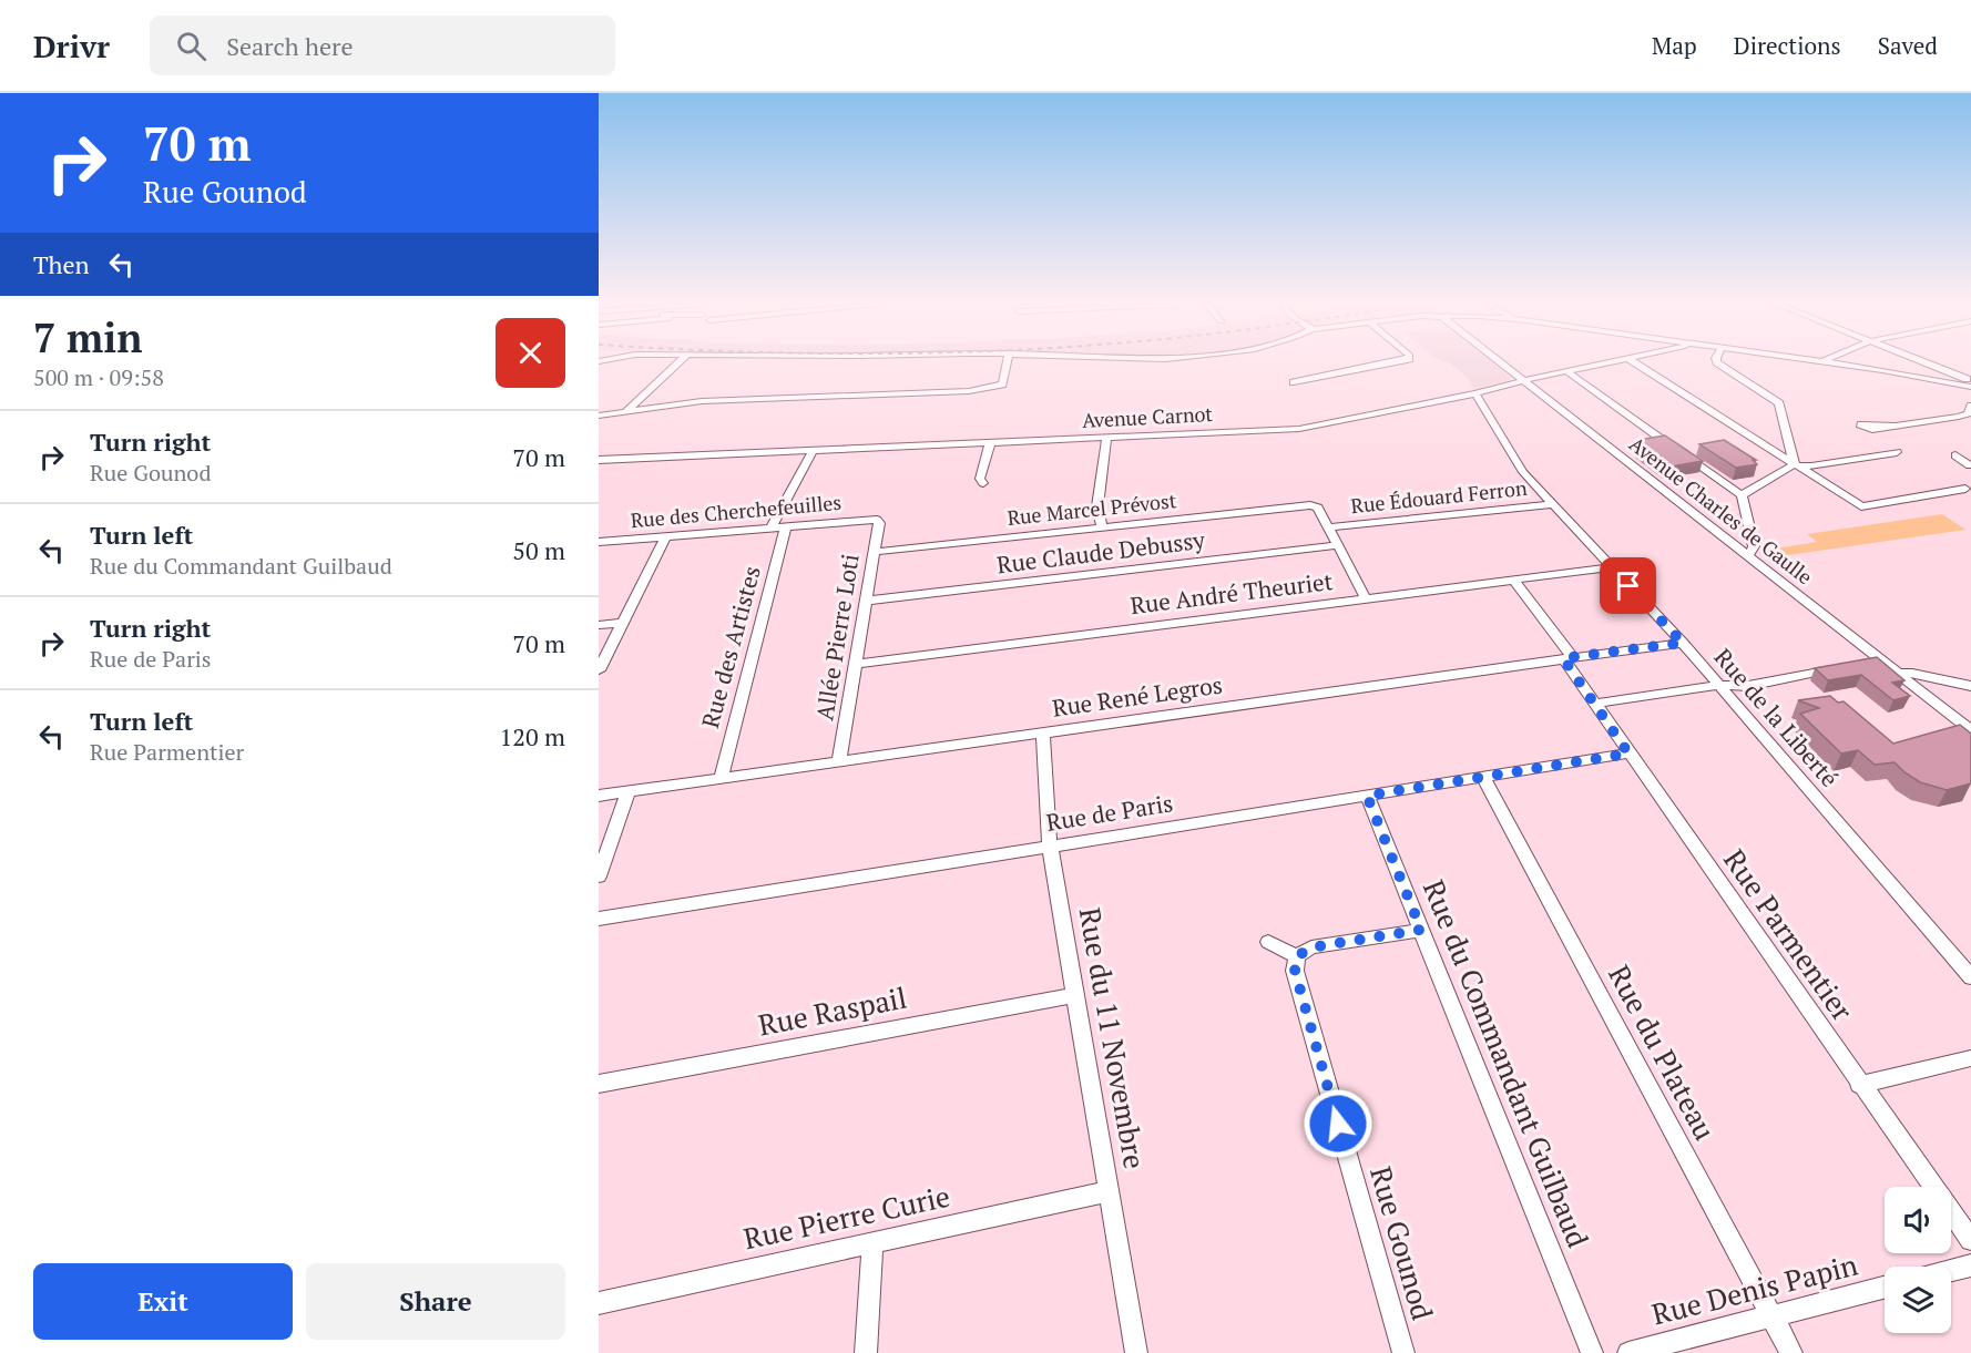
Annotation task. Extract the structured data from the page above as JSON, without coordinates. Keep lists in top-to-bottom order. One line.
{"streets":{"street":["Avenue Carnot","Rue Édouard Ferron","Rue Marcel Prévost","Avenue Charles de Gaulle","Rue des Cherchefeuilles","Rue Claude Debussy","Rue André Theuriet","Allée Pierre Loti","Rue des Artistes","Rue René Legros","Rue de la Liberté","Rue de Paris","Rue Parmentier","Rue Raspail","Rue du 11 Novembre","Rue du Plateau","Rue du Commandant Guilbaud","Rue Pierre Curie","Rue Gounod","Rue Denis Papin"]},"crossings":[["Avenue Carnot","Avenue Charles de Gaulle"],["Avenue Carnot","Rue de la Liberté"],["Rue Édouard Ferron","Rue Marcel Prévost"],["Rue Édouard Ferron","Rue de la Liberté"],["Rue Marcel Prévost","Allée Pierre Loti"],["Rue des Cherchefeuilles","Allée Pierre Loti"],["Rue des Cherchefeuilles","Rue des Artistes"],["Rue Claude Debussy","Allée Pierre Loti"],["Rue André Theuriet","Allée Pierre Loti"],["Rue André Theuriet","Rue de la Liberté"],["Rue André Theuriet","Rue Parmentier"],["Allée Pierre Loti","Rue René Legros"],["Rue des Artistes","Rue René Legros"],["Rue René Legros","Rue de la Liberté"],["Rue René Legros","Rue Parmentier"],["Rue René Legros","Rue du 11 Novembre"],["Rue de Paris","Rue Parmentier"],["Rue de Paris","Rue du 11 Novembre"],["Rue de Paris","Rue du Plateau"],["Rue de Paris","Rue du Commandant Guilbaud"],["Rue Raspail","Rue du 11 Novembre"],["Rue du 11 Novembre","Rue Pierre Curie"],["Rue du Plateau","Rue Denis Papin"]],"page":{"header":"Drivr","search":"Search here","nav":["Map","Directions","Saved"],"turn":["70 m","Rue Gounod"],"then":"Then","heading":["7 min","500 m · 09:58"],"list":[{"name":"Turn right","note":"Rue Gounod","value":"70 m"},{"name":"Turn left","note":"Rue du Commandant Guilbaud","value":"50 m"},{"name":"Turn right","note":"Rue de Paris","value":"70 m"},{"name":"Turn left","note":"Rue Parmentier","value":"120 m"}],"buttons":["Exit","Share"]}}
